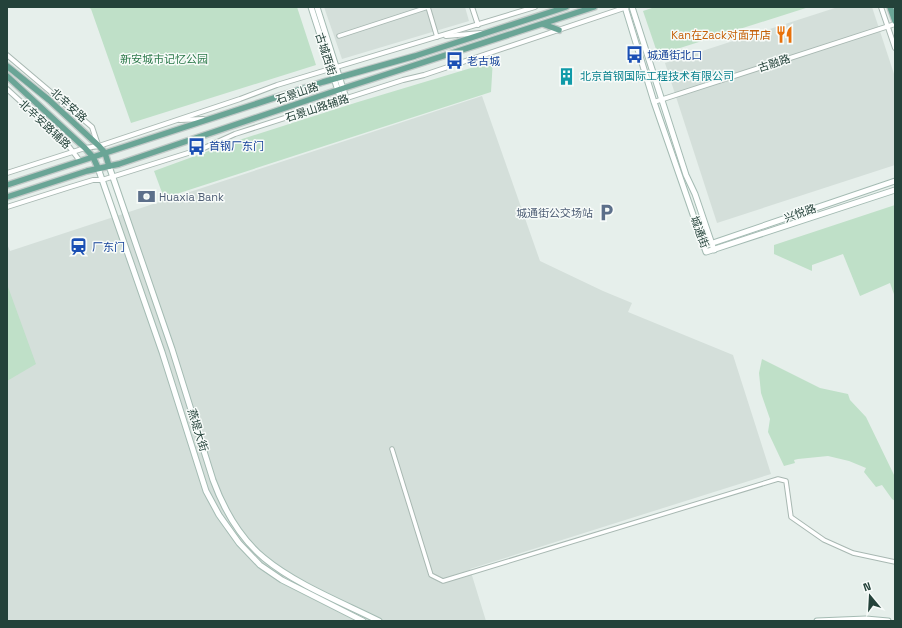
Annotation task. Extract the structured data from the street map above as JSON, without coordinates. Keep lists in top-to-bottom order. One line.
{"streets":{"main road":["古城西街","石景山路","北辛安路","兴悦路","城通街","燕堤大街"],"street":["古融路","石景山路辅路","北辛安路辅路"]},"crossings":[["古城西街","石景山路"],["古城西街","石景山路辅路"],["古融路","城通街"],["石景山路","北辛安路"],["石景山路","北辛安路辅路"],["石景山路","燕堤大街"],["北辛安路","燕堤大街"],["石景山路辅路","城通街"],["石景山路辅路","燕堤大街"],["兴悦路","城通街"]],"parks":["新安城市记忆公园"],"places":{"restaurant":["Kan在Zack对面开店"],"bus stop":["城通街北口","老古城","首钢厂东门"],"building":["北京首钢国际工程技术有限公司"],"bank":["Huaxia Bank"],"parking":["城通街公交场站"],"station":["厂东门"]},"north":"top"}
